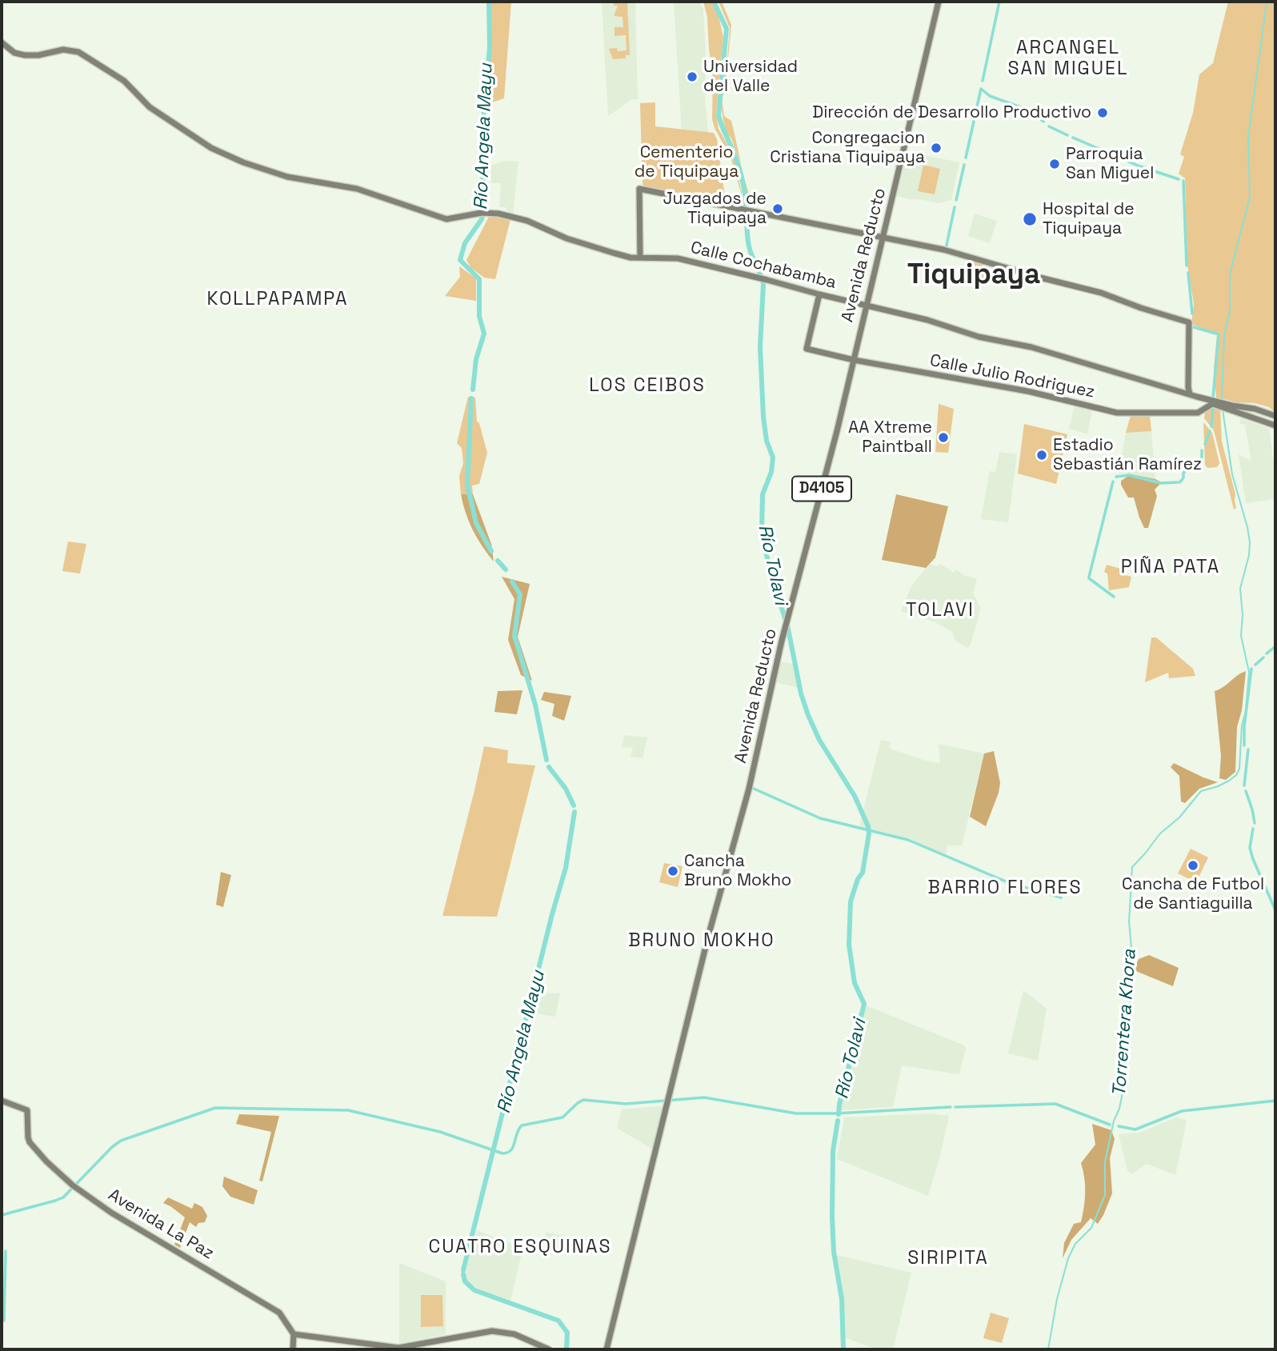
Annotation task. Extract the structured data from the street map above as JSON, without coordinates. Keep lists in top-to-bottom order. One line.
{"streets":{"main road":["Avenida Reducto","Calle Cochabamba","Calle Julio Rodriguez","D4105","Avenida La Paz"]},"crossings":[["Avenida Reducto","Calle Cochabamba"],["Avenida Reducto","Calle Julio Rodriguez"],["Calle Cochabamba","Calle Julio Rodriguez"]],"districts":["ARCANGEL SAN MIGUEL","Tiquipaya","KOLLPAPAMPA","LOS CEIBOS","PIÑA PATA","TOLAVI","BARRIO FLORES","BRUNO MOKHO","CUATRO ESQUINAS","SIRIPITA"],"water":["Río Angela Mayu","Río Tolavi","Torrentera Khora"],"parks":["Cementerio de Tiquipaya"],"places":["Universidad del Valle","Dirección de Desarrollo Productivo","Congregacion Cristiana Tiquipaya","Parroquia San Miguel","Juzgados de Tiquipaya","Hospital de Tiquipaya","AA Xtreme Paintball","Estadio Sebastián Ramírez","Cancha de Futbol de Santiaguilla","Cancha Bruno Mokho"]}
